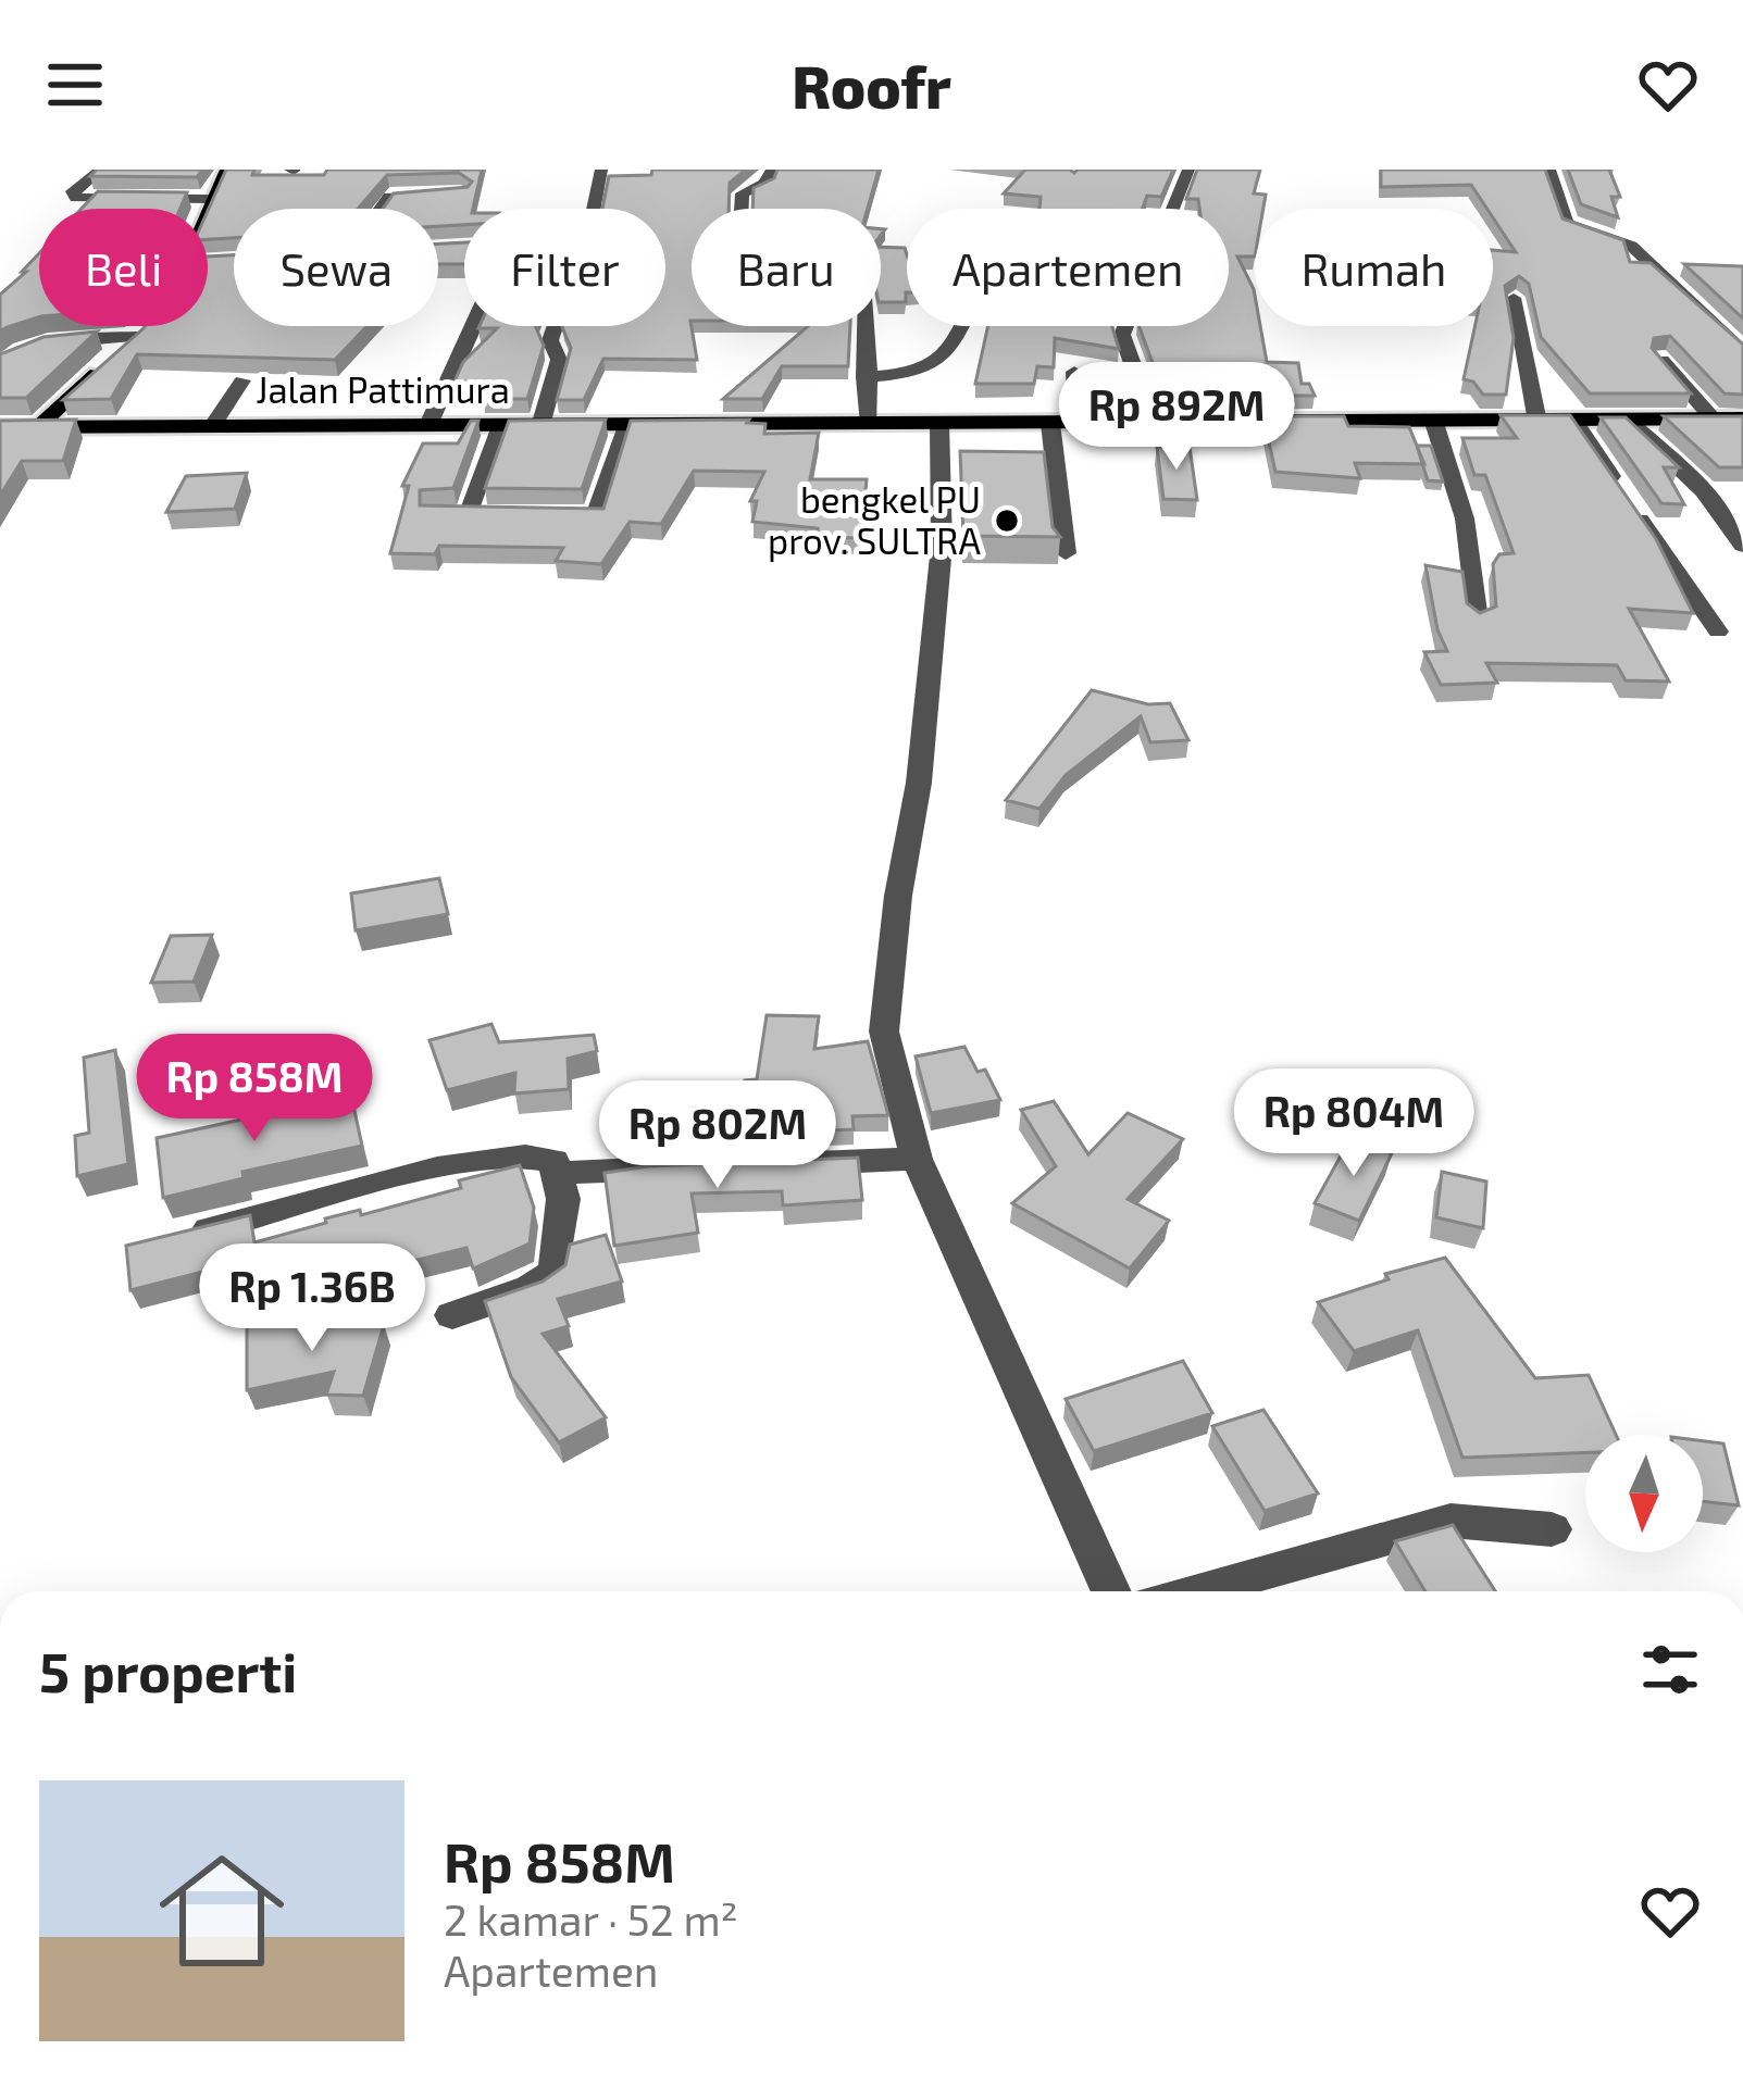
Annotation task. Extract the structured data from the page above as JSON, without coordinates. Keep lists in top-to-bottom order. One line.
{"streets":{"highway":["Jalan Pattimura"]},"places":["bengkel PU prov. SULTRA"],"north":"bottom","page":{"header":"Roofr","chip":["Beli","Sewa","Filter","Baru","Apartemen","Rumah"],"price":["Rp 892M","Rp 858M","Rp 804M","Rp 802M","Rp 1.36B"],"heading":"5 properti","list":[{"name":"Rp 858M","note":"2 kamar · 52 m² · Apartemen"}]}}
